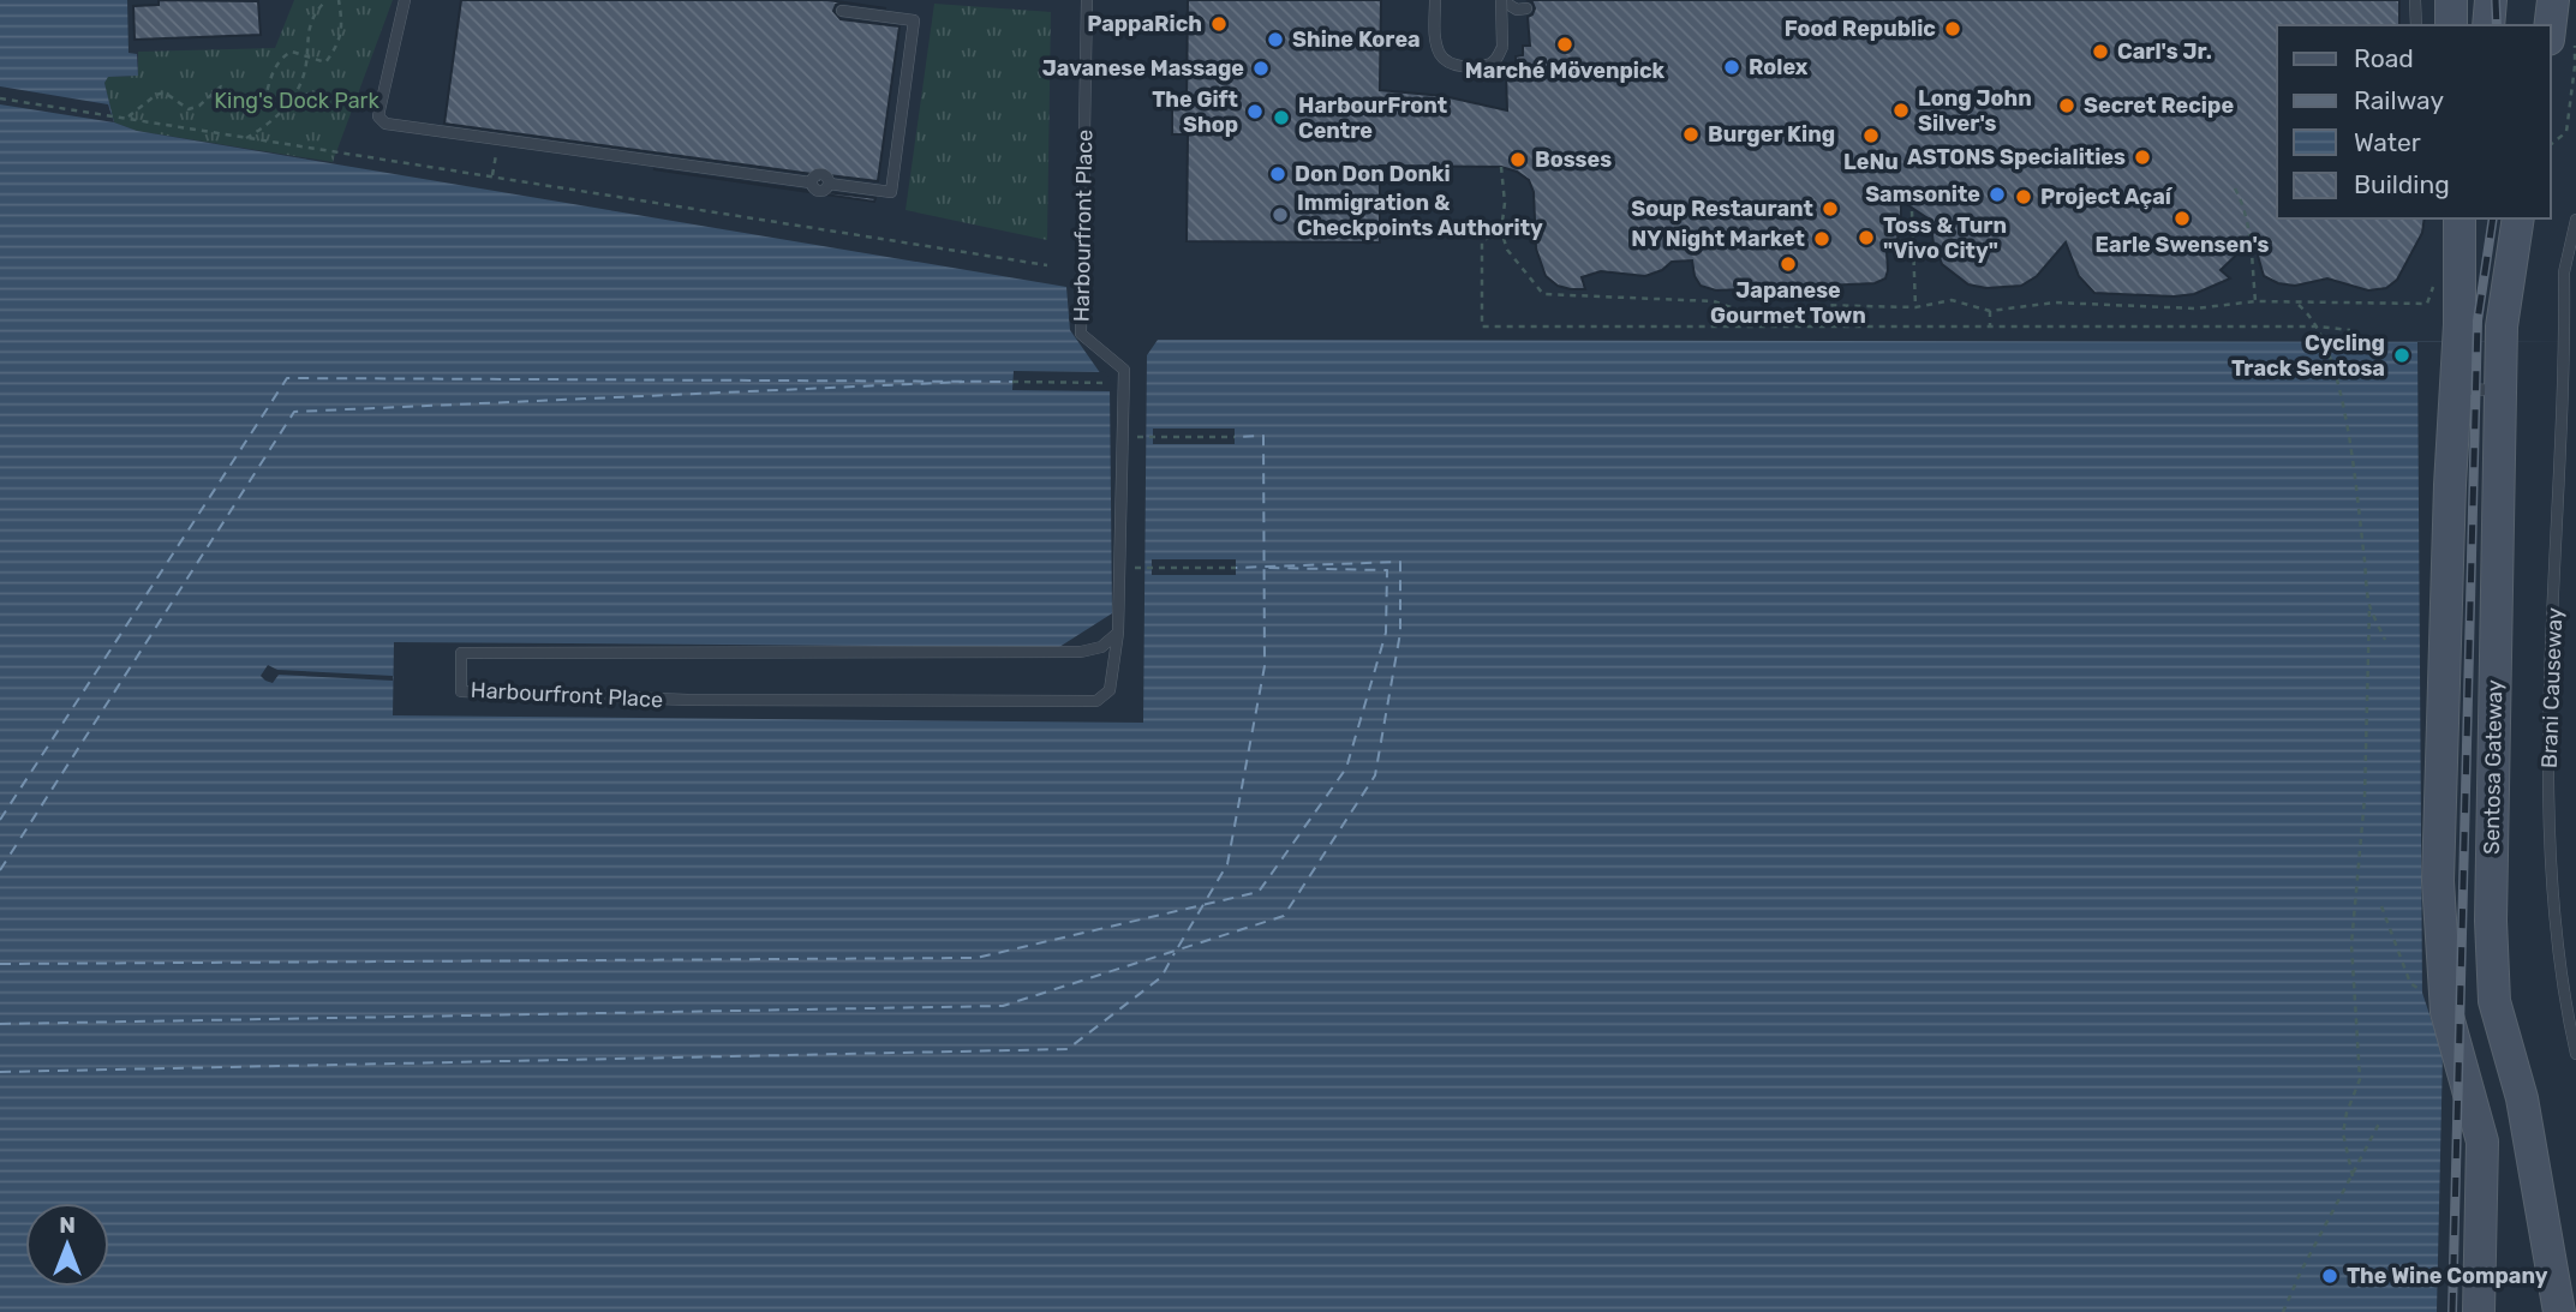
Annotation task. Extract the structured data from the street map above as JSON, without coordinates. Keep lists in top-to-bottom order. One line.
{"streets":{"main road":["Sentosa Gateway"],"lane":["Harbourfront Place","Brani Causeway"]},"parks":["King's Dock Park"],"places":["PappaRich","Food Republic","Shine Korea","Marché Mövenpick","Carl's Jr.","Rolex","Javanese Massage","Secret Recipe","Long John Silver's","The Gift Shop","HarbourFront Centre","Burger King","LeNu","ASTONS Specialities","Bosses","Don Don Donki","Samsonite","Project Açaí","Soup Restaurant","Immigration & Checkpoints Authority","Earle Swensen's","Toss & Turn \"Vivo City\"","NY Night Market","Japanese Gourmet Town","Cycling Track Sentosa","The Wine Company"],"legend":["Road","Railway","Water","Building"],"north":"top"}
